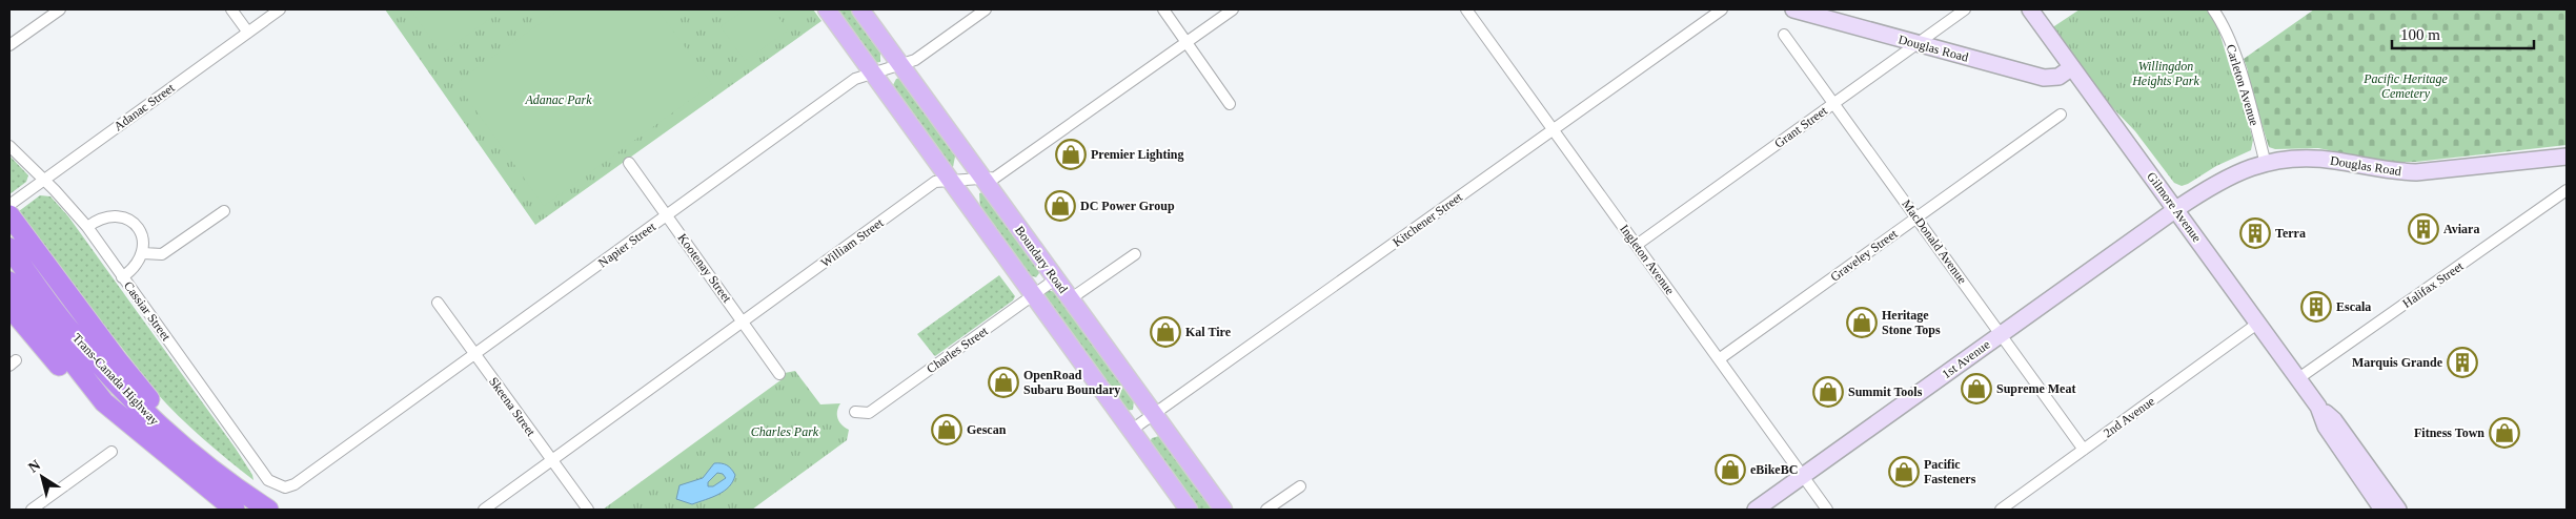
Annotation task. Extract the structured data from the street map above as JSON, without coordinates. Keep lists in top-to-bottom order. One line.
{"streets":{"highway":["Trans-Canada Highway"],"main road":["Boundary Road"],"street":["Douglas Road","Carleton Avenue","Adanac Street","Grant Street","Gilmore Avenue","Kitchener Street","MacDonald Avenue","William Street","Napier Street","Graveley Street","Ingleton Avenue","Kootenay Street","Halifax Street","Cassiar Street","Charles Street","1st Avenue","Skeena Street","2nd Avenue"]},"crossings":[["Douglas Road","Carleton Avenue"],["Douglas Road","Grant Street"],["Douglas Road","Gilmore Avenue"],["Douglas Road","1st Avenue"],["Adanac Street","Cassiar Street"],["Grant Street","MacDonald Avenue"],["Grant Street","Ingleton Avenue"],["Gilmore Avenue","Halifax Street"],["Gilmore Avenue","1st Avenue"],["Gilmore Avenue","2nd Avenue"],["Kitchener Street","Boundary Road"],["Kitchener Street","Ingleton Avenue"],["MacDonald Avenue","Graveley Street"],["MacDonald Avenue","1st Avenue"],["MacDonald Avenue","2nd Avenue"],["William Street","Boundary Road"],["William Street","Kootenay Street"],["William Street","Skeena Street"],["Napier Street","Boundary Road"],["Napier Street","Kootenay Street"],["Napier Street","Cassiar Street"],["Napier Street","Skeena Street"],["Graveley Street","Ingleton Avenue"],["Boundary Road","Charles Street"],["Ingleton Avenue","1st Avenue"]],"parks":["Willingdon Heights Park","Pacific Heritage Cemetery","Adanac Park","Charles Park"],"places":{"shop":["Premier Lighting","DC Power Group","Heritage Stone Tops","Kal Tire","OpenRoad Subaru Boundary","Supreme Meat","Summit Tools","Gescan","Fitness Town","eBikeBC","Pacific Fasteners"],"building":["Aviara","Terra","Escala","Marquis Grande"]},"scale_bar":"100 m","north":"top left"}
